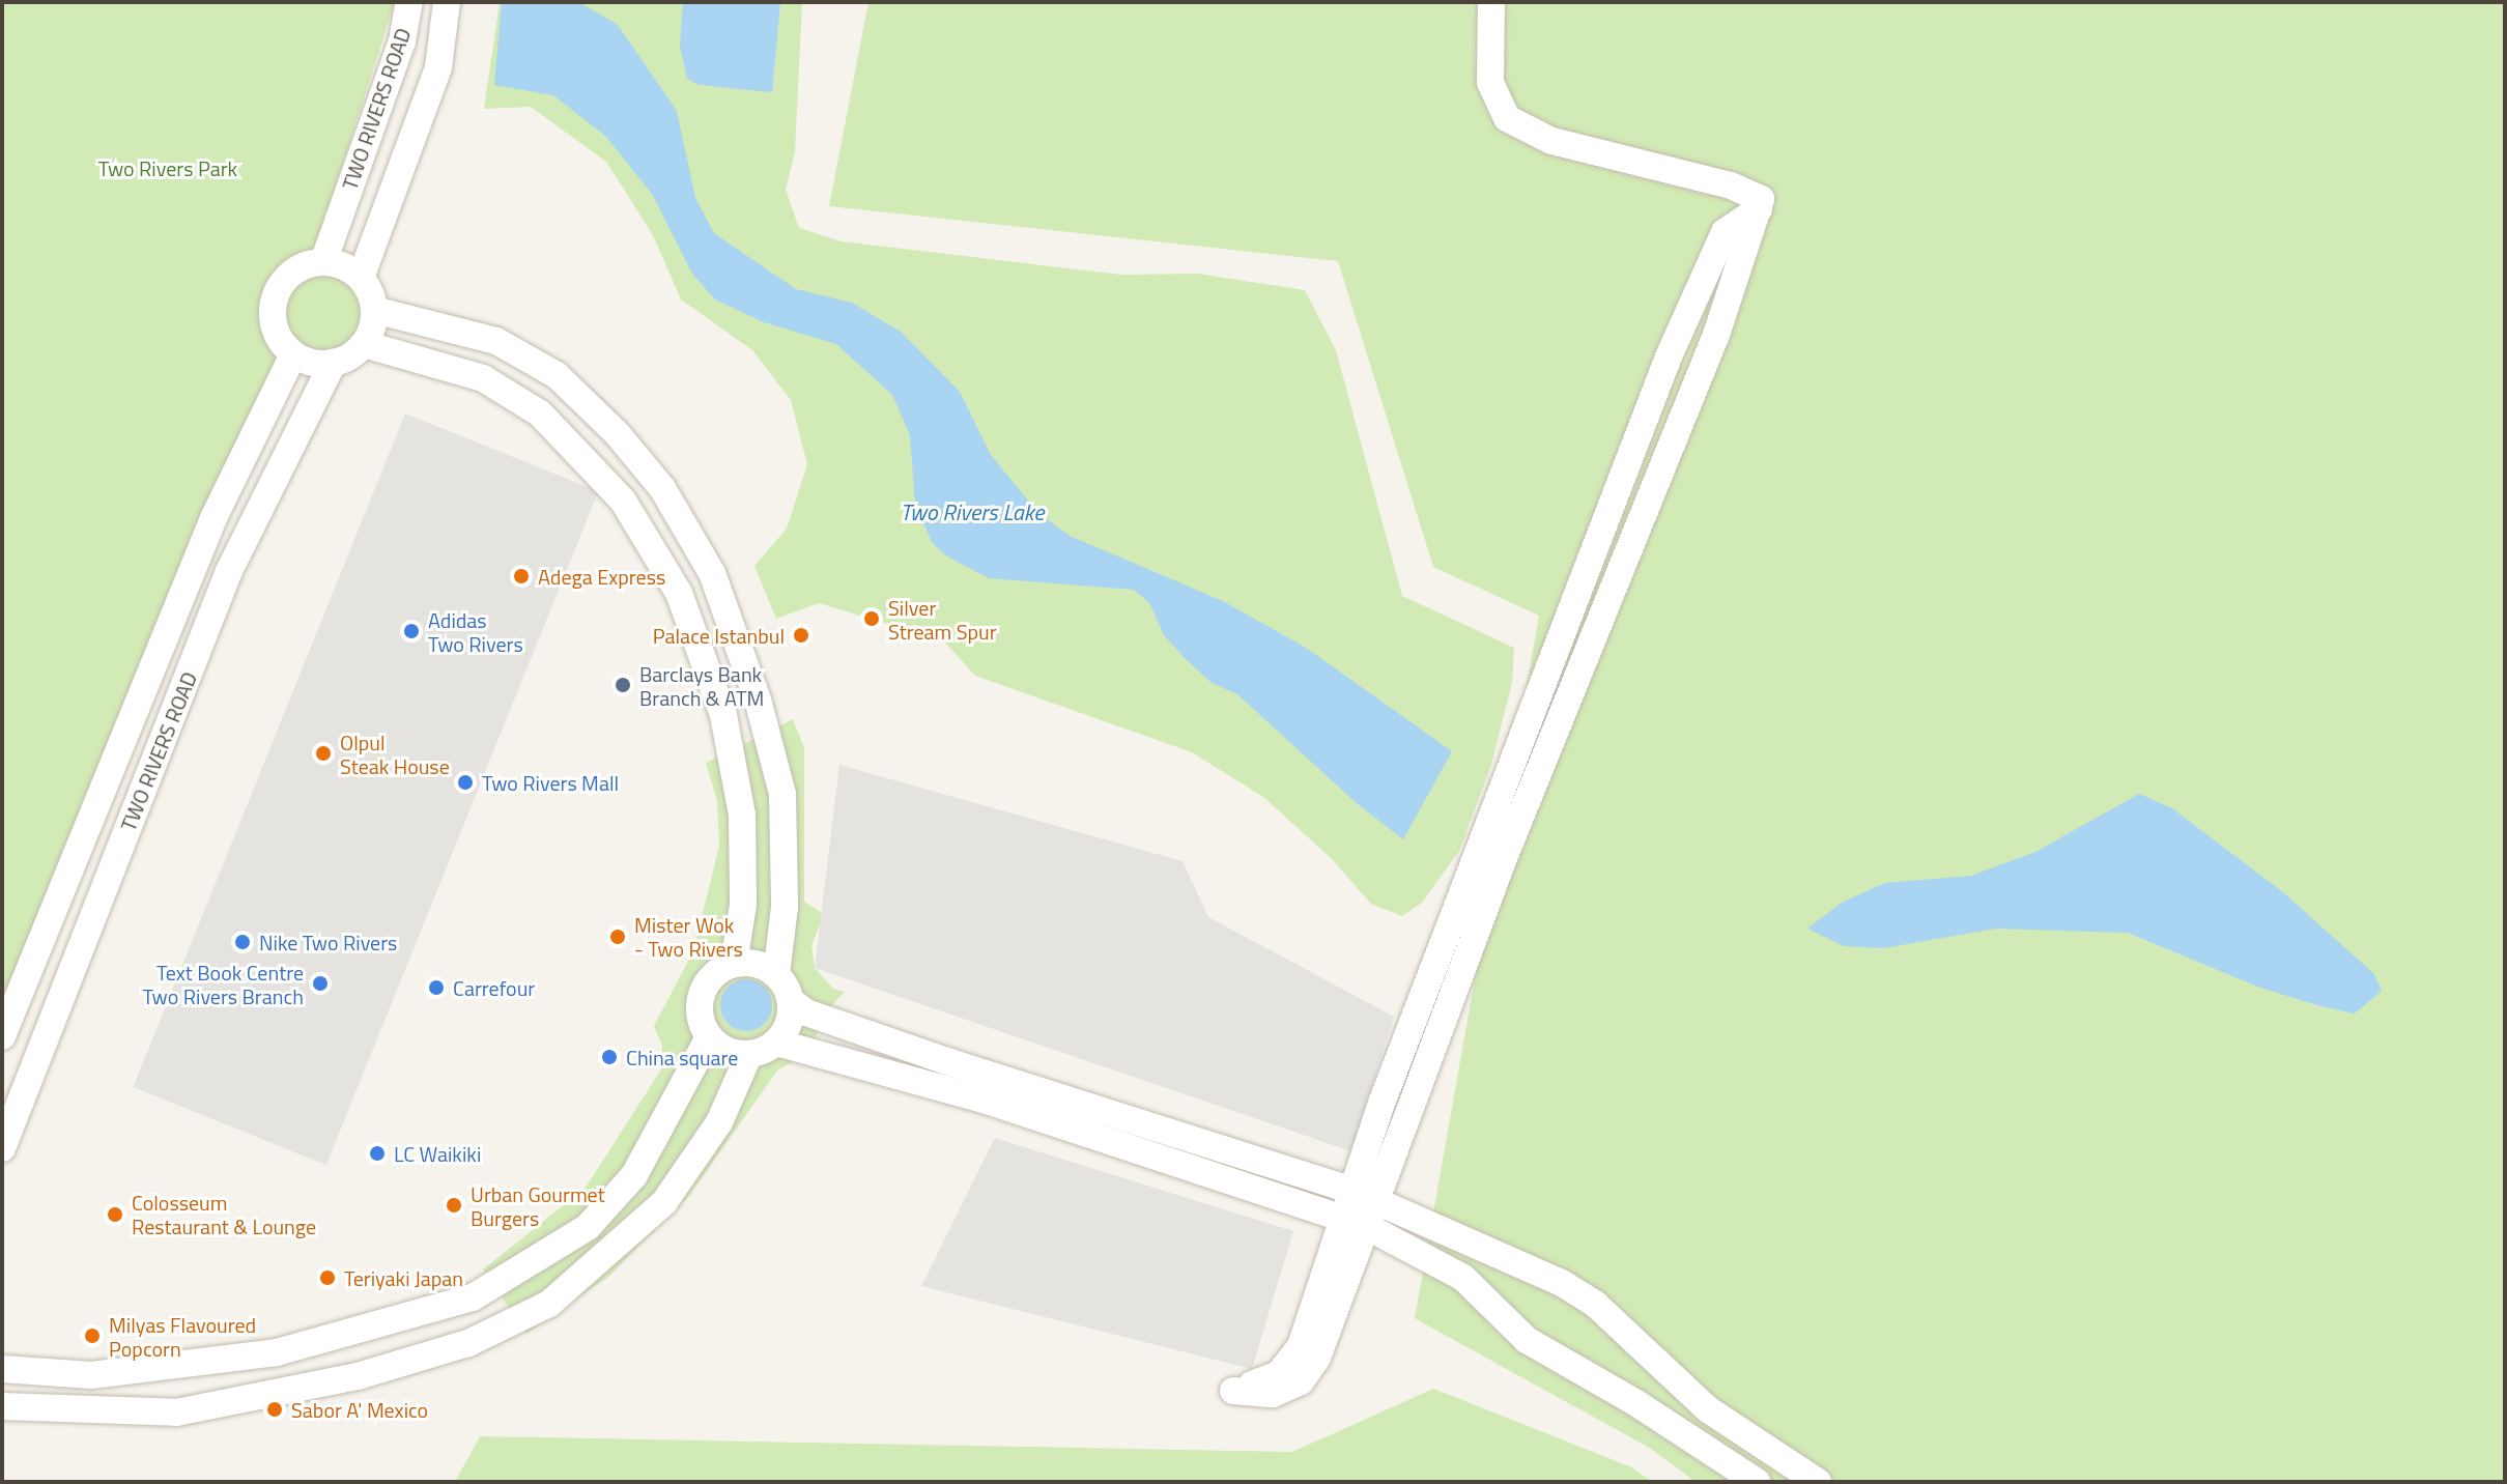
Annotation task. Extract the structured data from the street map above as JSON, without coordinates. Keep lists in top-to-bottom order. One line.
{"streets":{"street":["TWO RIVERS ROAD"]},"water":["Two Rivers Lake"],"parks":["Two Rivers Park"],"places":["Adega Express","Silver Stream Spur","Adidas Two Rivers","Palace Istanbul","Barclays Bank Branch & ATM","Olpul Steak House","Two Rivers Mall","Mister Wok - Two Rivers","Nike Two Rivers","Text Book Centre Two Rivers Branch","Carrefour","China square","LC Waikiki","Urban Gourmet Burgers","Colosseum Restaurant & Lounge","Teriyaki Japan","Milyas Flavoured Popcorn","Sabor A' Mexico"]}
